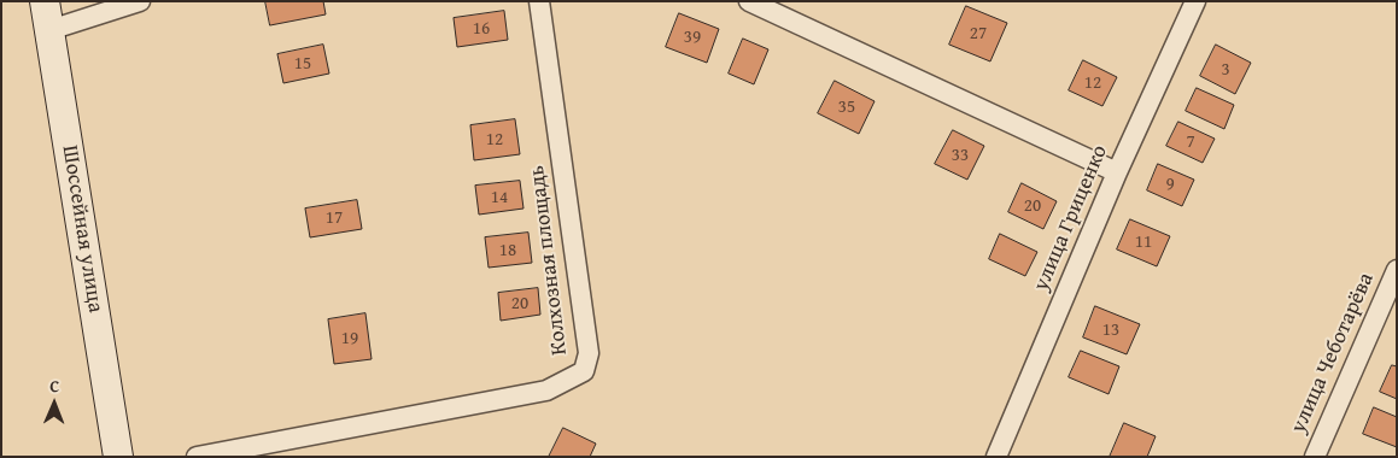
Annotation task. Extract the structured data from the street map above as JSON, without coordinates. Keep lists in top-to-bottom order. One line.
{"streets":{"main road":["Шоссейная улица"],"street":["улица Гриценко","Колхозная площадь","улица Чеботарёва"]},"house_numbers":["16","27","39","15","3","12","35","12","7","33","9","14","20","17","11","18","20","13","19"],"north":"top"}
